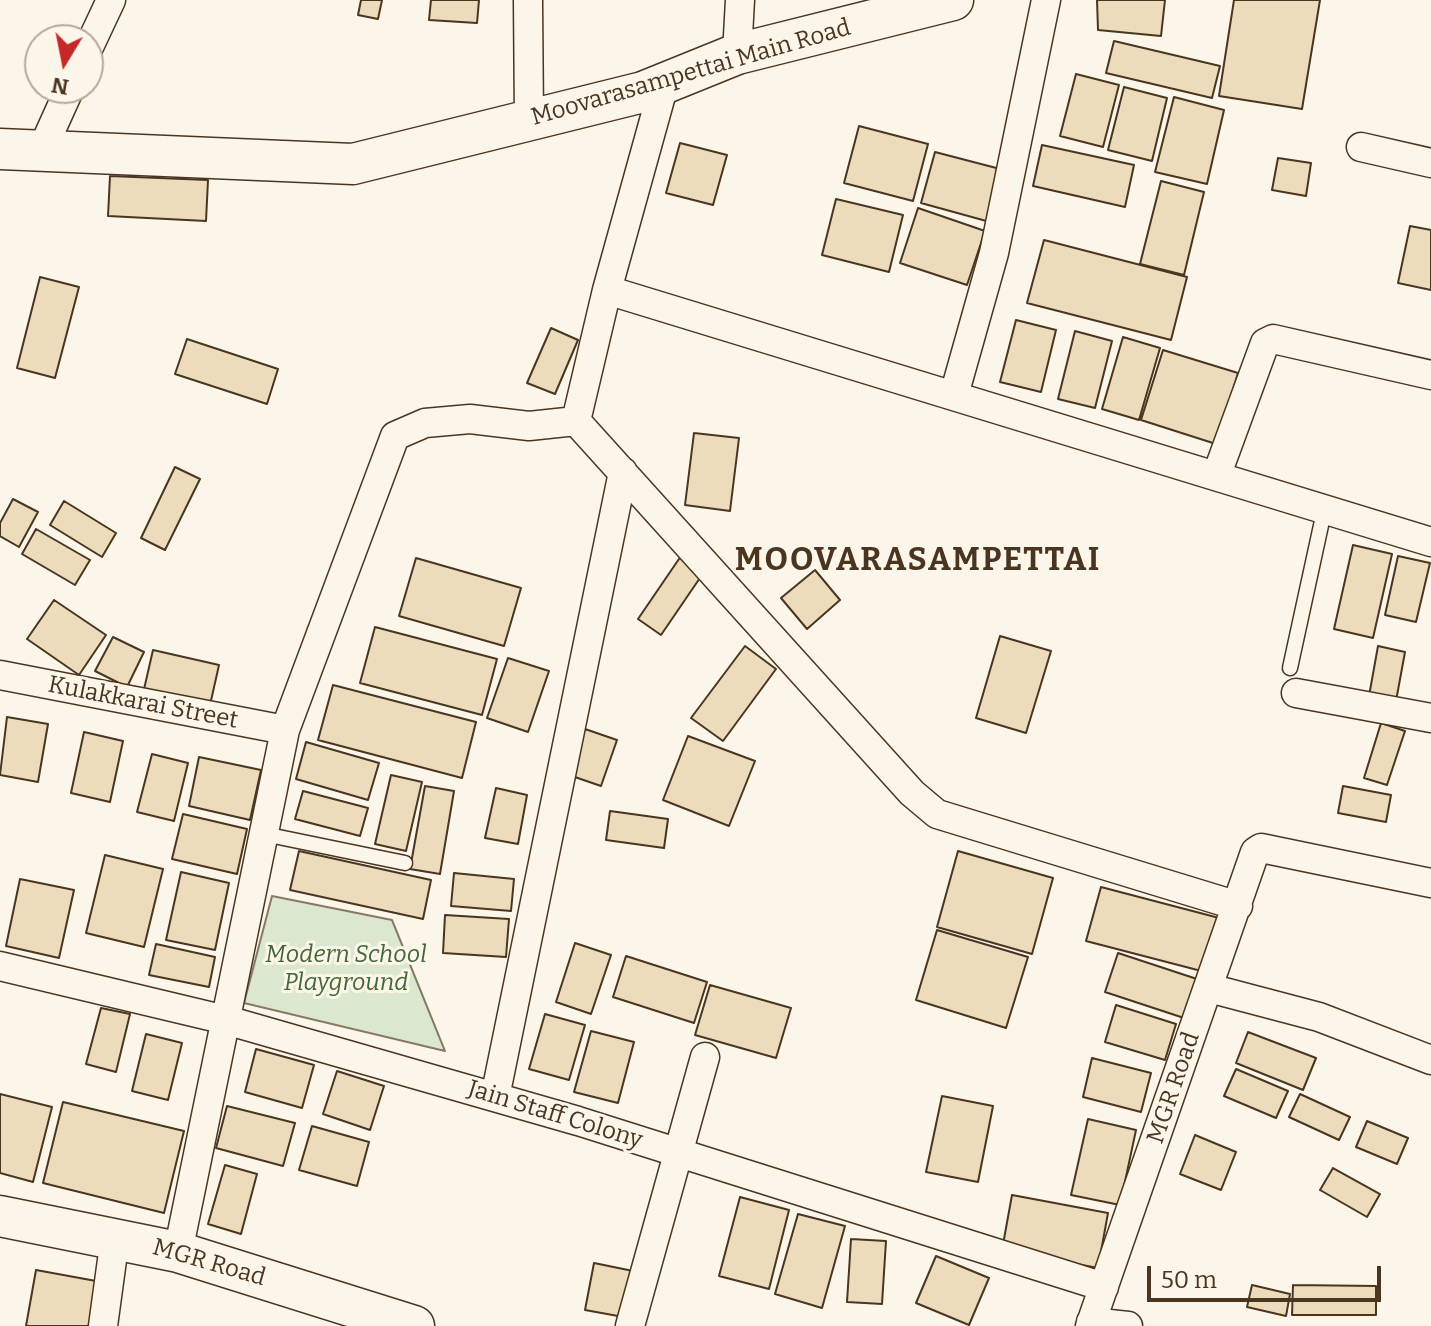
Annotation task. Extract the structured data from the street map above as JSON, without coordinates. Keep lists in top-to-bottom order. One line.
{"streets":{"street":["Moovarasampettai Main Road","Kulakkarai Street","MGR Road","Jain Staff Colony"]},"crossings":[["MGR Road","Jain Staff Colony"]],"districts":["MOOVARASAMPETTAI"],"parks":["Modern School Playground"],"scale_bar":"50 m","north":"bottom"}
